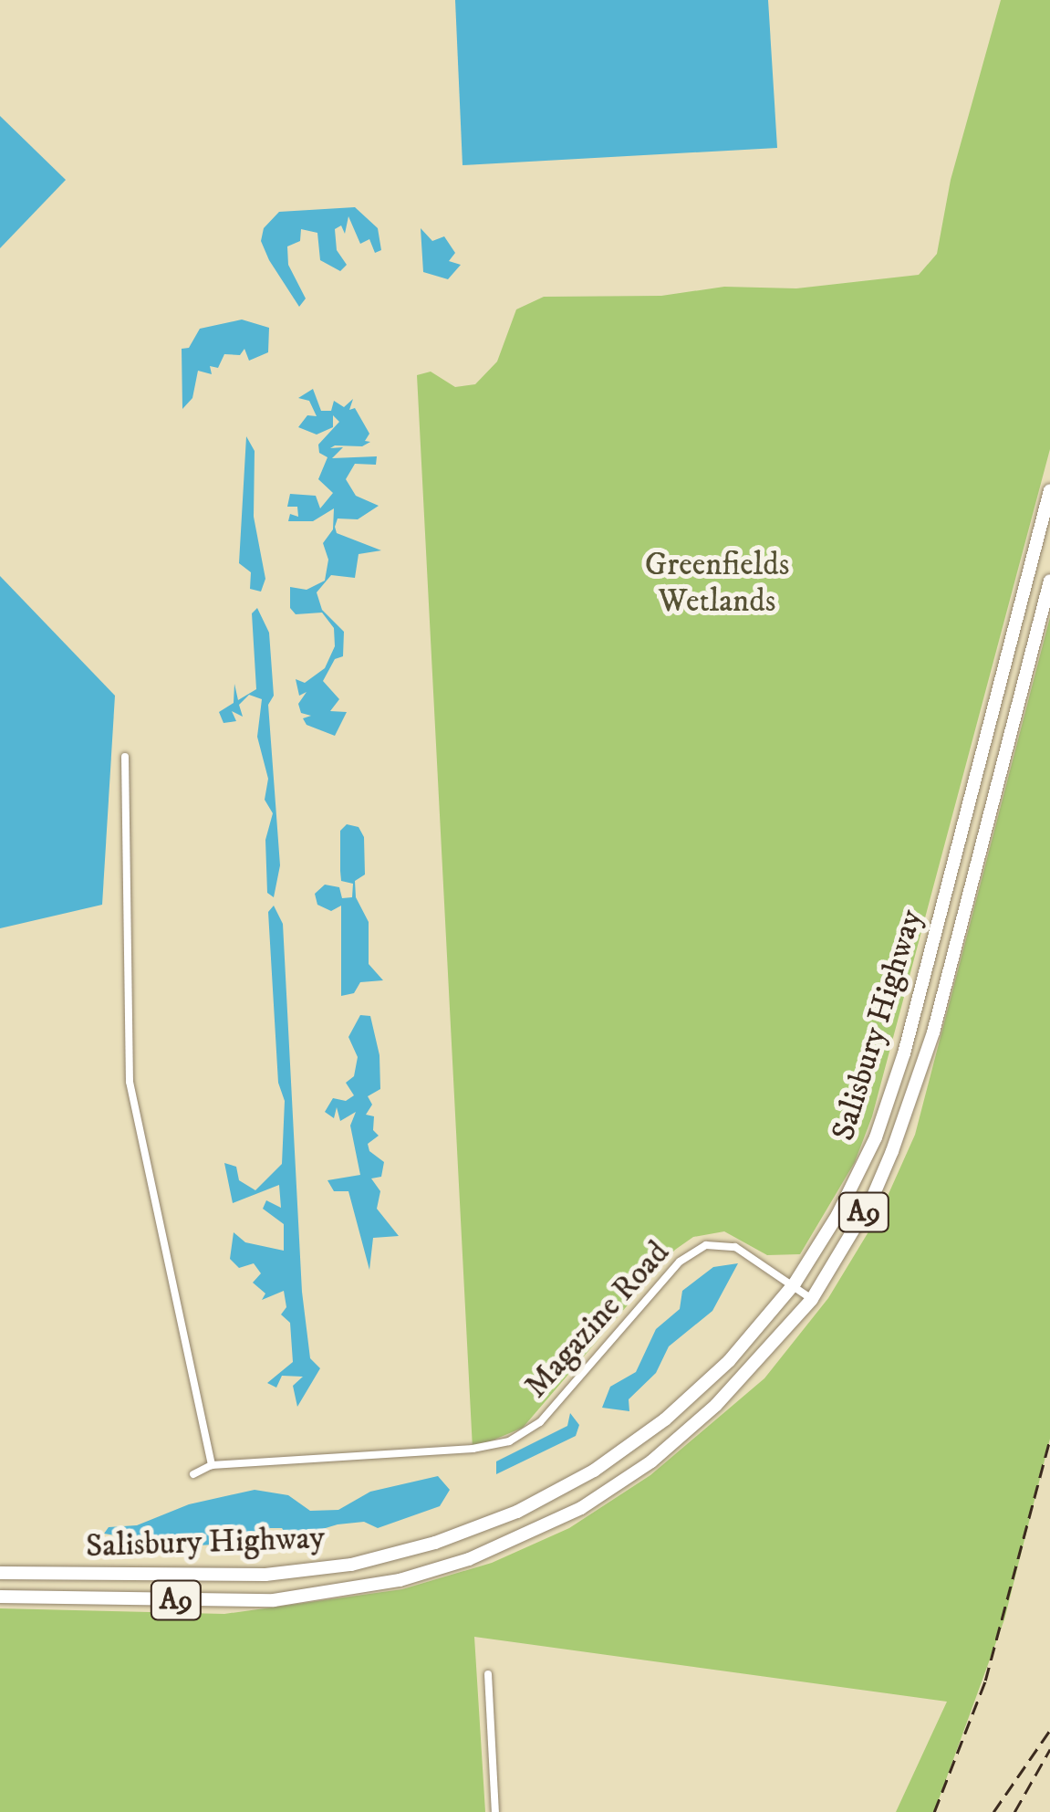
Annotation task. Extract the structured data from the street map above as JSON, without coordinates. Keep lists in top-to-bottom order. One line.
{"streets":{"highway":["Salisbury Highway","A9"],"street":["Magazine Road"]},"crossings":[["Salisbury Highway","Magazine Road"]],"parks":["Greenfields Wetlands"]}
